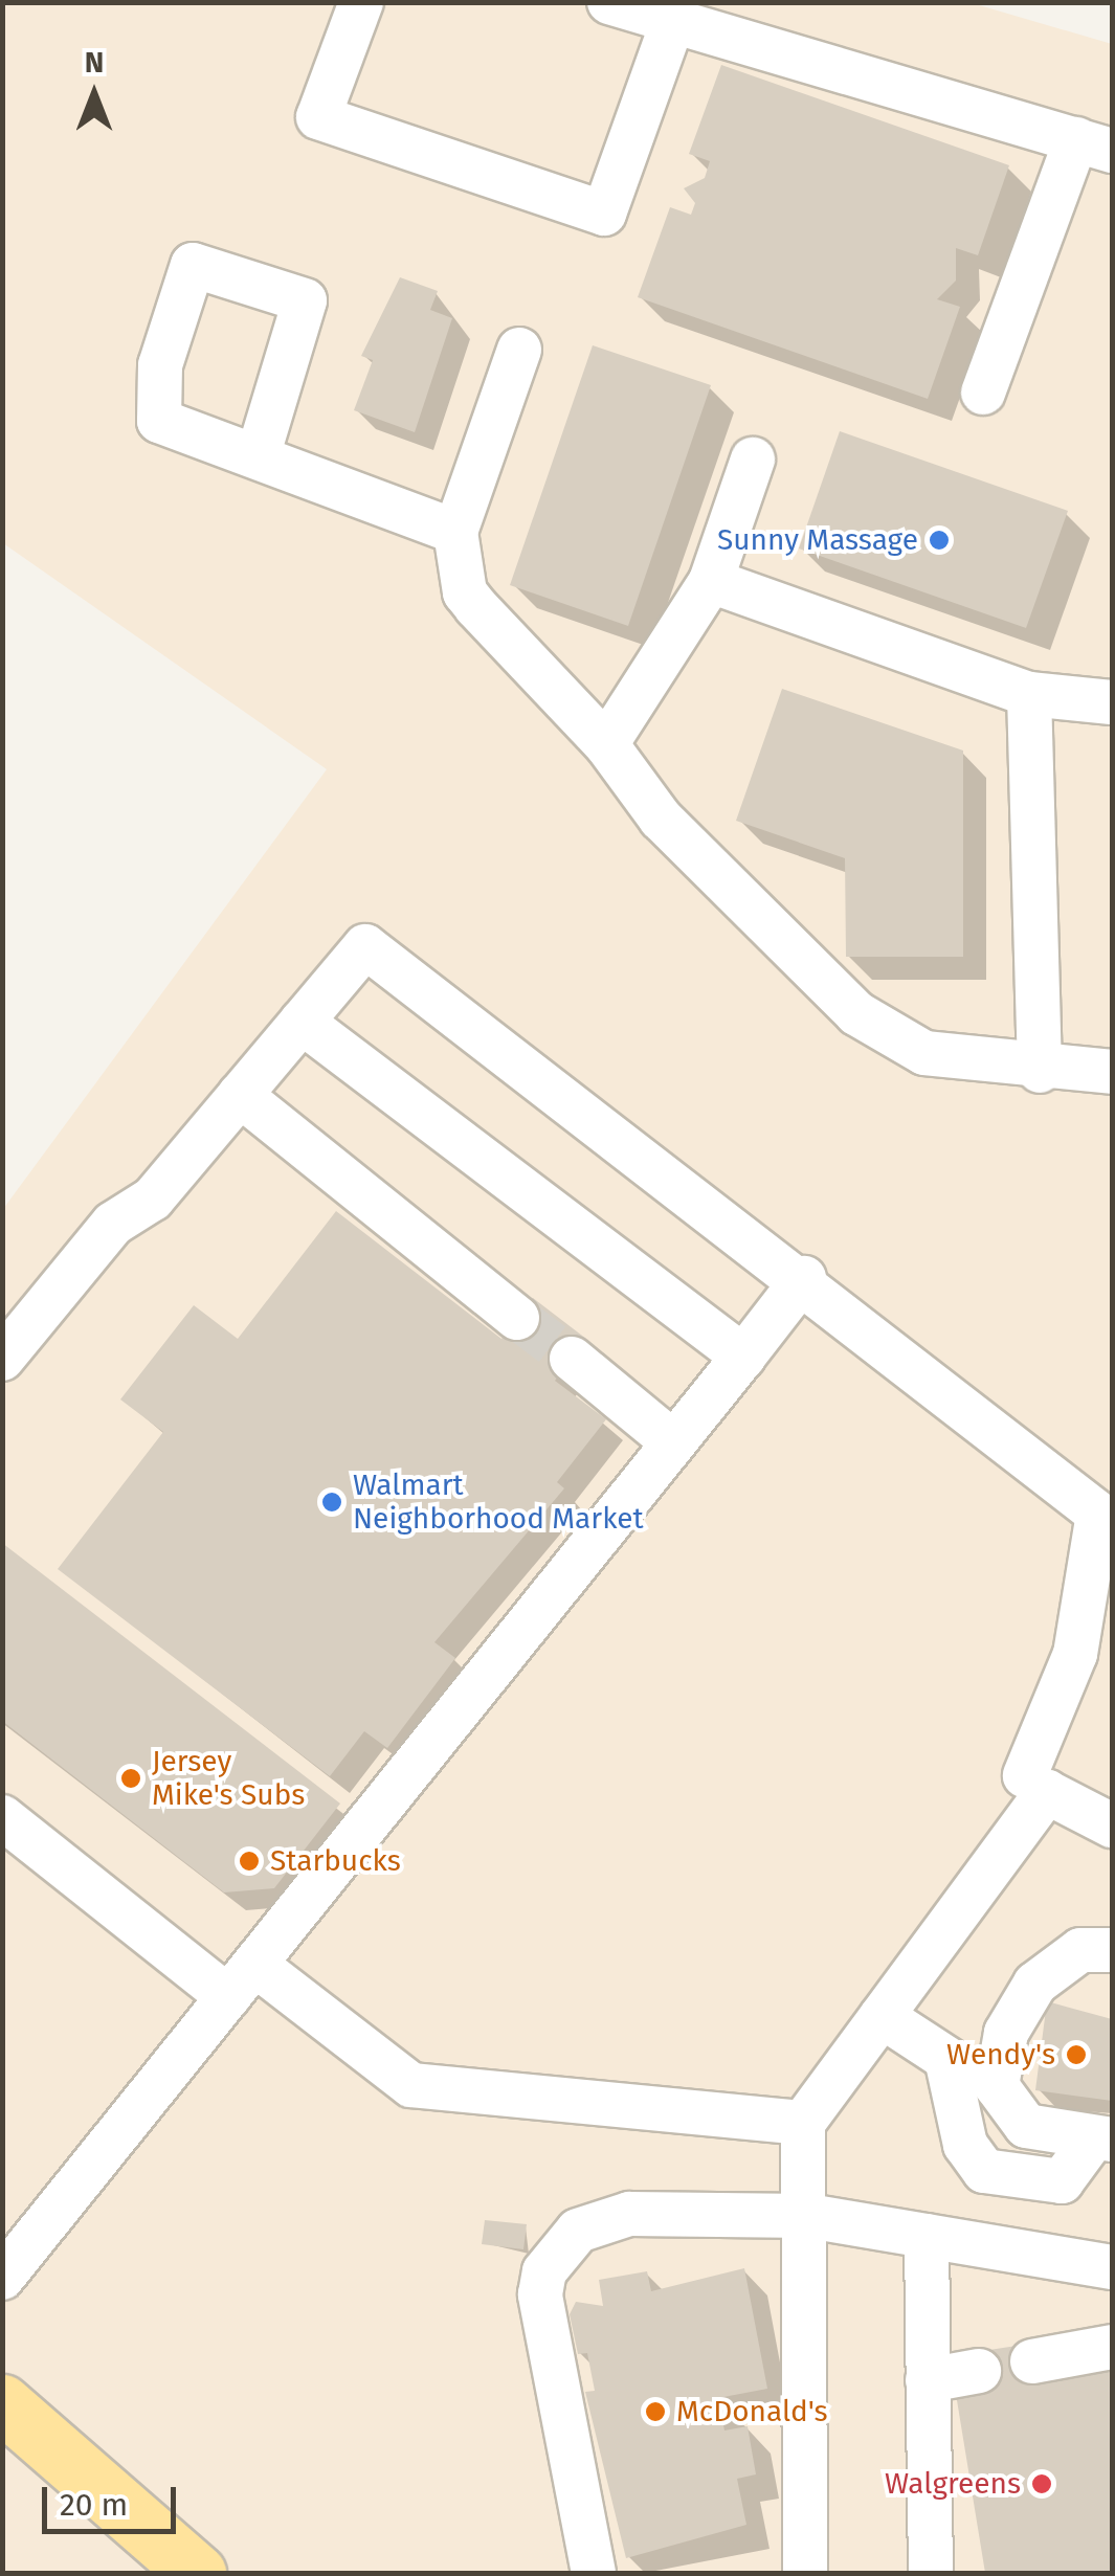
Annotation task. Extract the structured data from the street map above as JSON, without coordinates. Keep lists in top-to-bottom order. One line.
{"places":["Sunny Massage","Walmart Neighborhood Market","Jersey Mike's Subs","Starbucks","Wendy's","McDonald's","Walgreens"],"scale_bar":"20 m","north":"top"}
